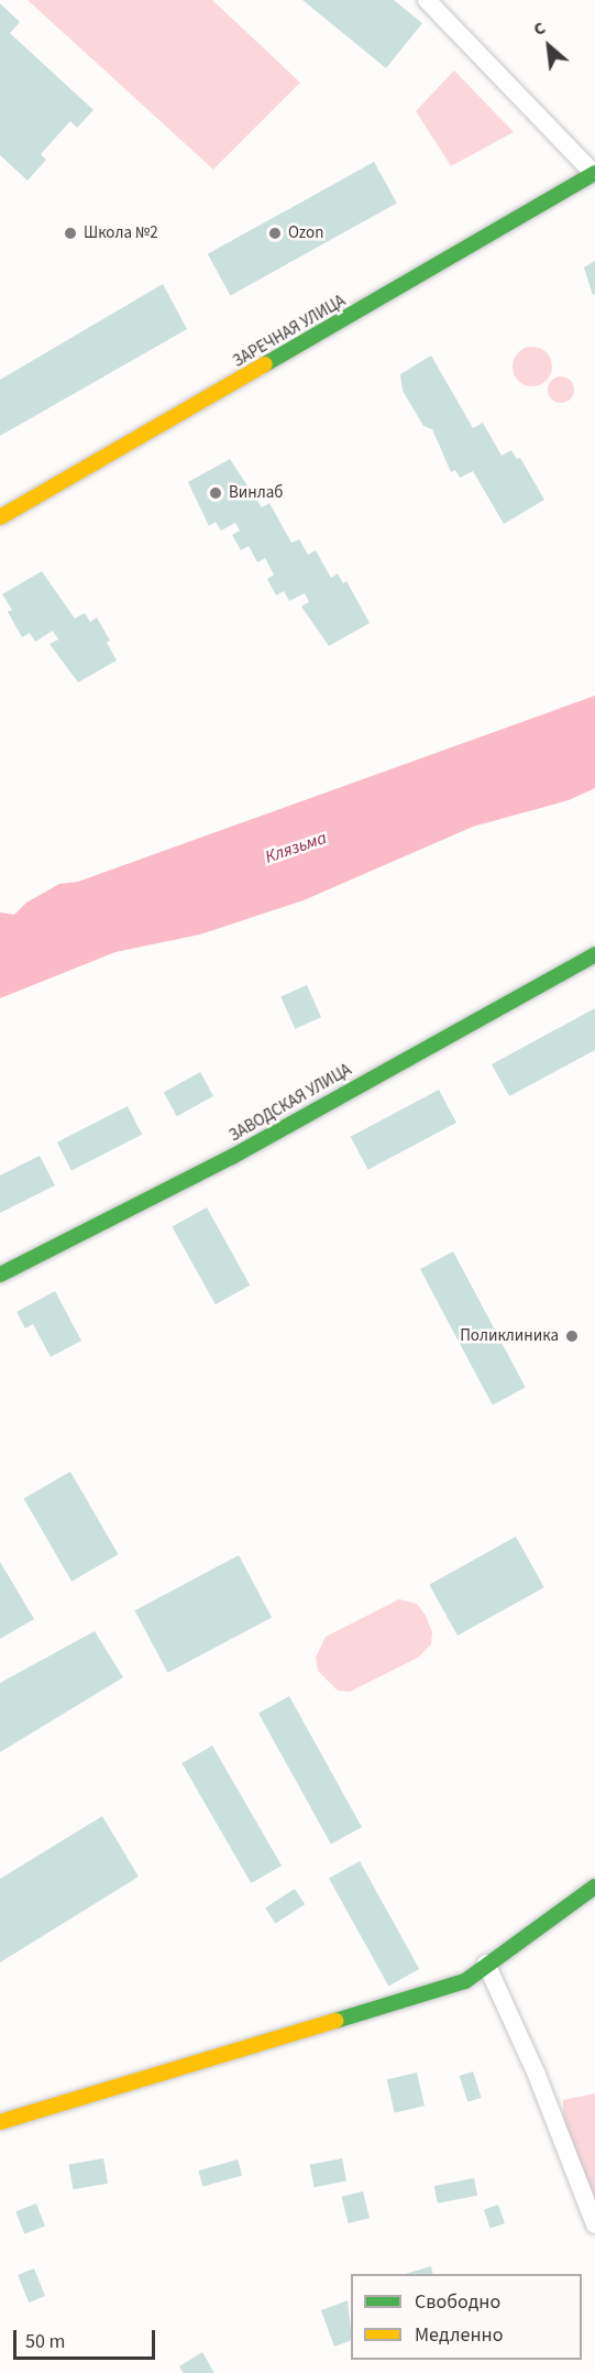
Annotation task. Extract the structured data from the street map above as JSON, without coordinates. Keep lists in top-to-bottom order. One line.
{"streets":{"street":["ЗАРЕЧНАЯ УЛИЦА","ЗАВОДСКАЯ УЛИЦА"]},"water":["Клязьма"],"places":["Школа №2","Ozon","Винлаб","Поликлиника"],"legend":["Свободно","Медленно"],"scale_bar":"50 m","north":"top left"}
